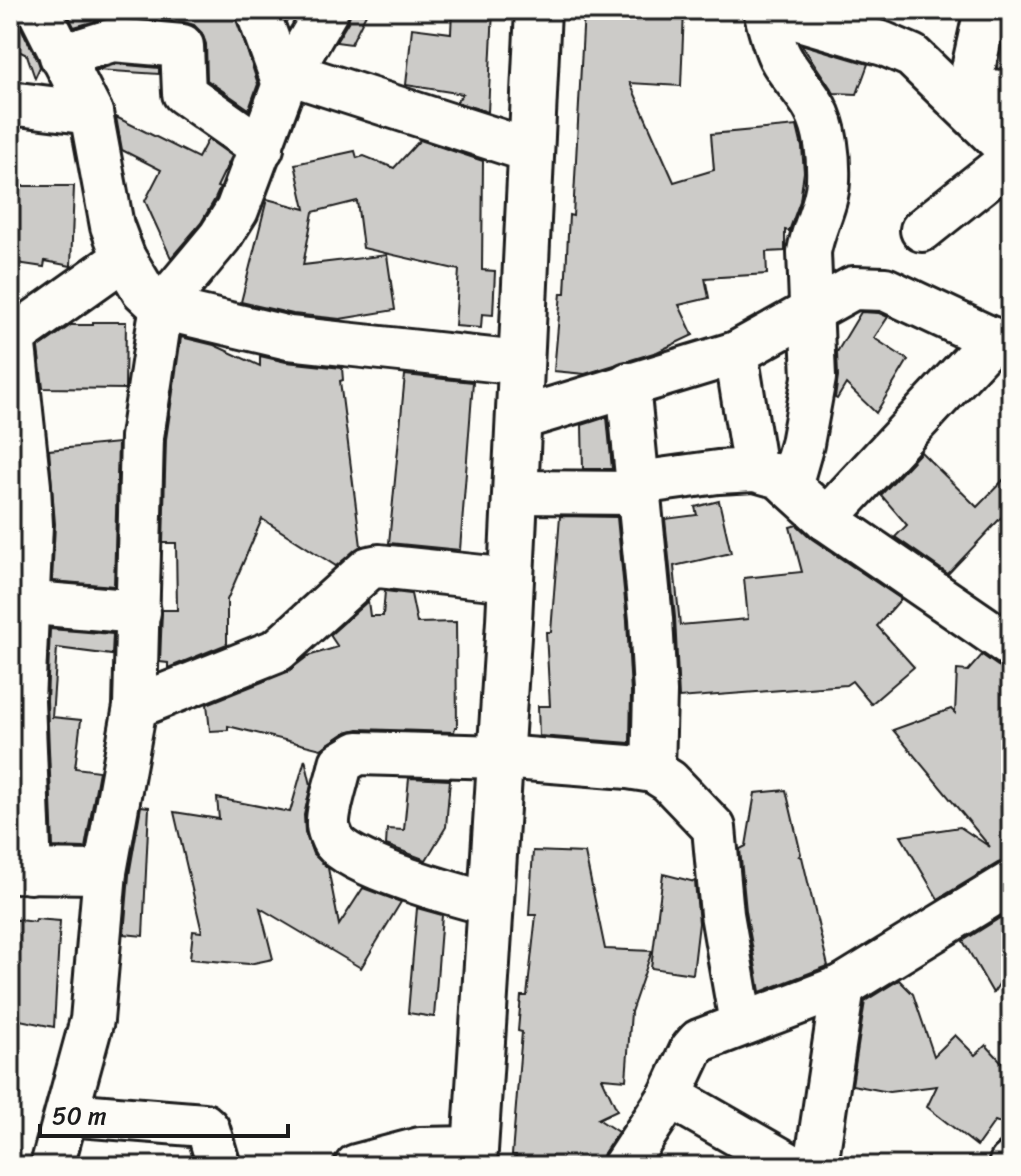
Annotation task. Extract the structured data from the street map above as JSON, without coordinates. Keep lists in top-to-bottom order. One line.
{"scale_bar":"50 m"}
